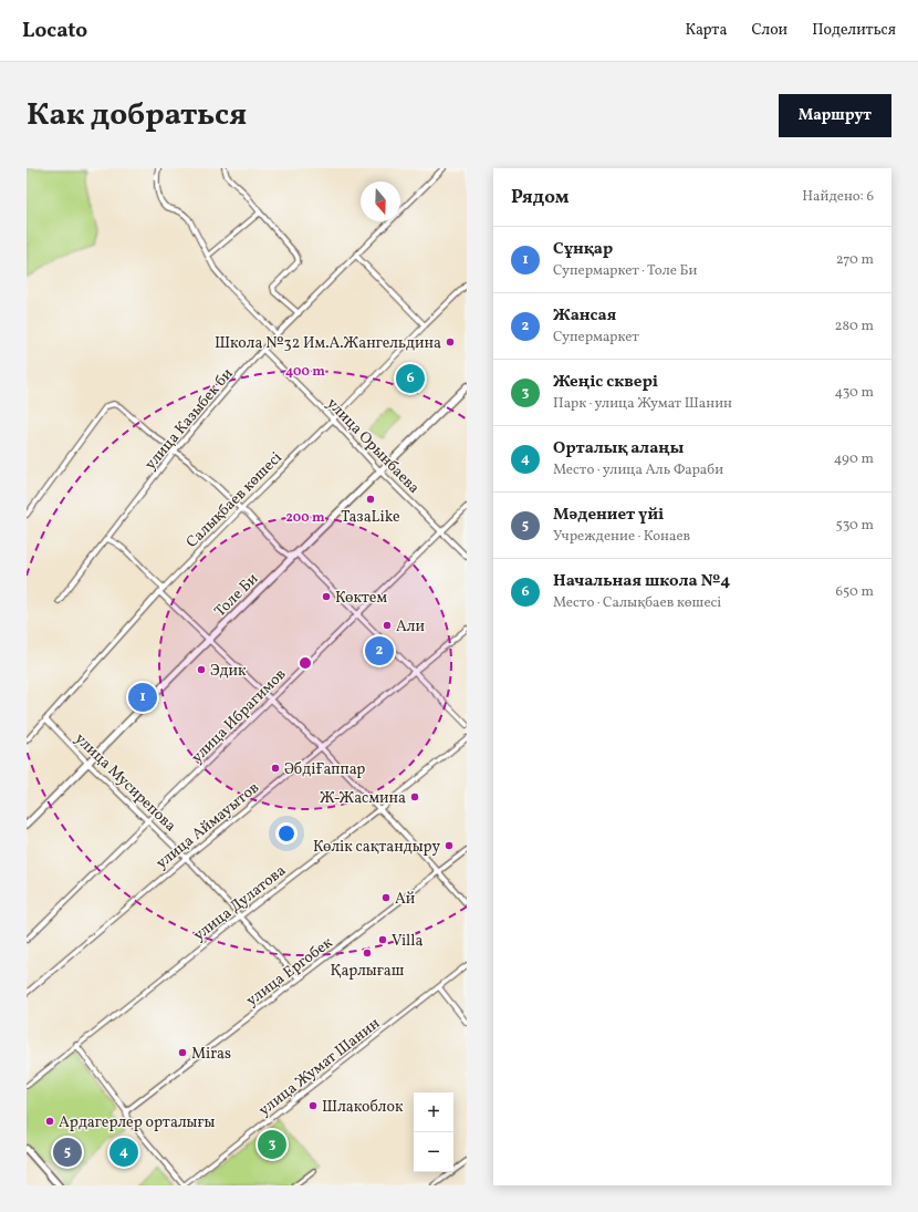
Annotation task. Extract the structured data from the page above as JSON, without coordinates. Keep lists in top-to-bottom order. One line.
{"streets":{"main road":["Толе Би"],"street":["улица Казыбек би","улица Орынбаева","Салықбаев көшесі","улица Ибрагимов","улица Мусирепова","улица Аймауытов","улица Дулатова","улица Ергобек","улица Жумат Шанин"]},"crossings":[["улица Казыбек би","улица Орынбаева"],["улица Орынбаева","Салықбаев көшесі"],["улица Орынбаева","Толе Би"],["улица Орынбаева","улица Ибрагимов"],["Салықбаев көшесі","улица Мусирепова"],["Толе Би","улица Мусирепова"],["улица Ибрагимов","улица Мусирепова"],["улица Мусирепова","улица Аймауытов"],["улица Мусирепова","улица Дулатова"],["улица Мусирепова","улица Ергобек"]],"places":["Школа №32 Им.А.Жангельдина","ТазаLike","Көктем","Али","Эдик","ӘбдіҒаппар","Ж-Жасмина","Көлік сақтандыру","Ай","Villa","Қарлығаш","Miras","Шлакоблок","Ардагерлер орталығы"],"north":"bottom","page":{"header":"Locato","nav":["Карта","Слои","Поделиться"],"title":"Как добраться","buttons":"Маршрут","heading":["Рядом","Найдено: 6"],"list":[{"mark":"1","name":"Cұнқар","note":"Супермаркет · Толе Би","value":"270 m"},{"mark":"2","name":"Жансая","note":"Супермаркет","value":"280 m"},{"mark":"3","name":"Жеңіс сквері","note":"Парк · улица Жумат Шанин","value":"430 m"},{"mark":"4","name":"Орталық алаңы","note":"Место · улица Аль Фараби","value":"490 m"},{"mark":"5","name":"Mәдениет үйі","note":"Учреждение · Конаев","value":"530 m"},{"mark":"6","name":"Начальная школа №4","note":"Место · Салықбаев көшесі","value":"650 m"}],"pins":["6","2","1","3","4","5"],"map_buttons":["+","−"]},"rings":["400 m","200 m"]}
